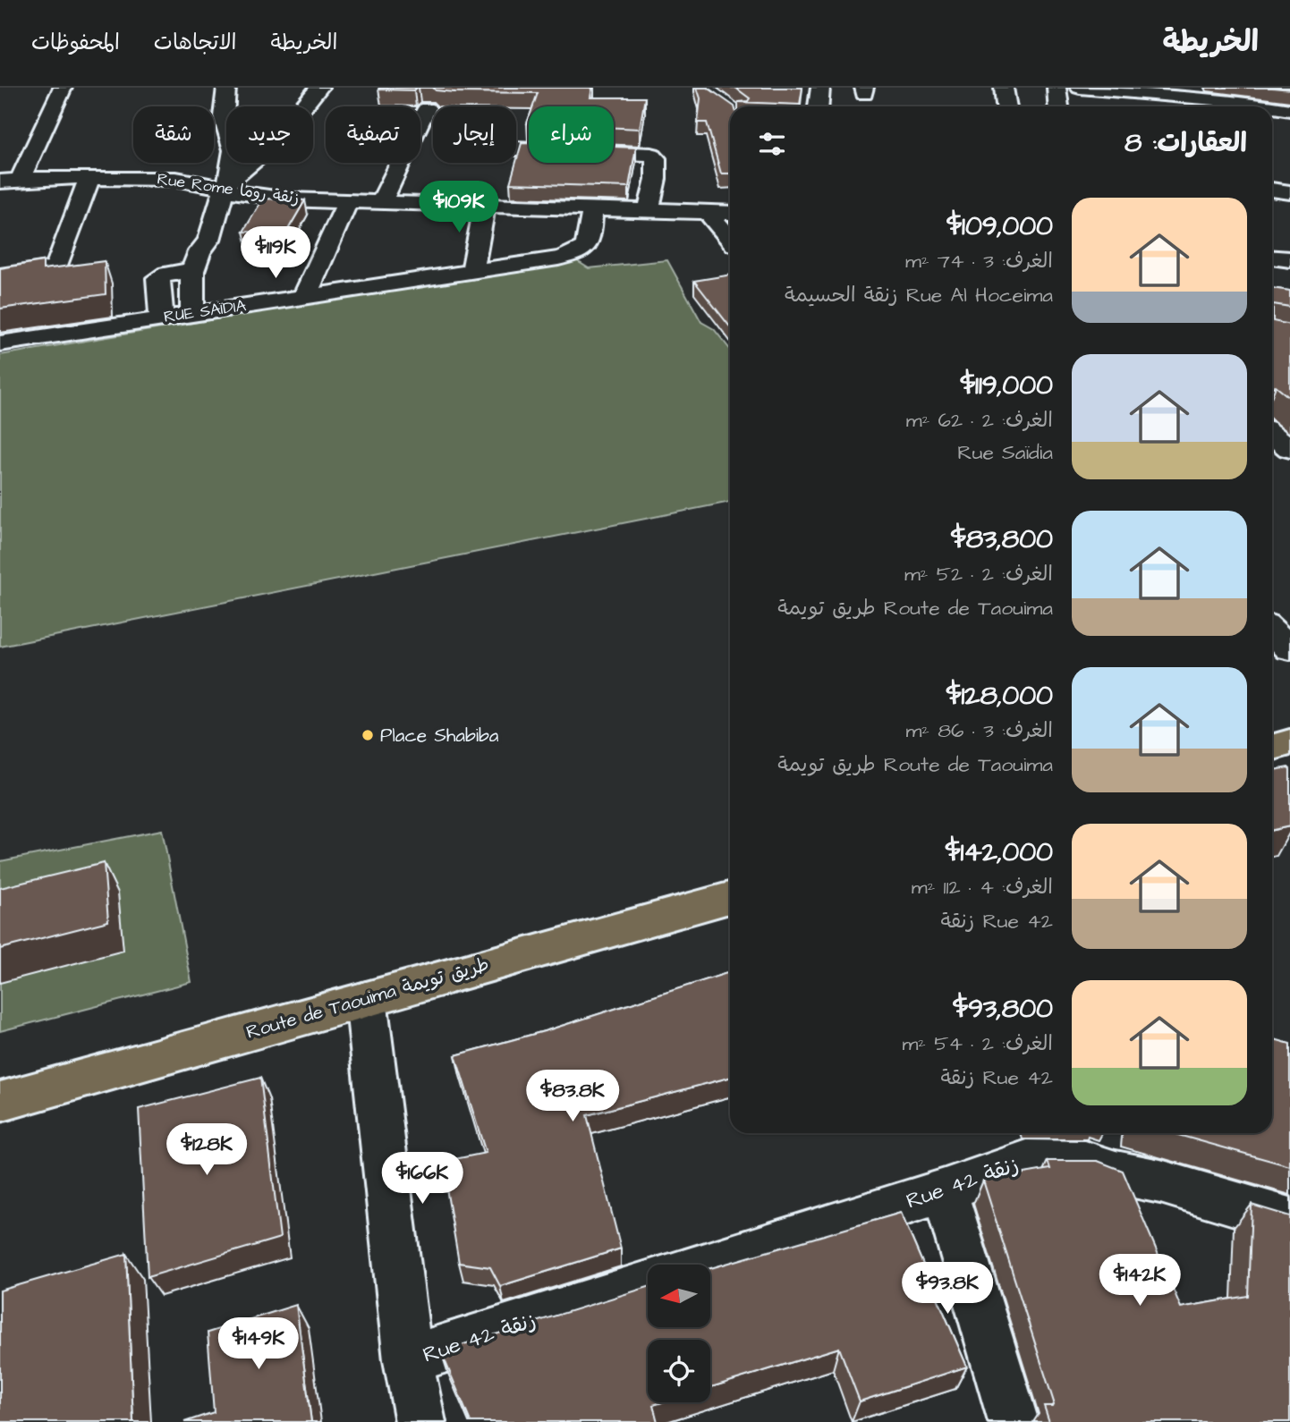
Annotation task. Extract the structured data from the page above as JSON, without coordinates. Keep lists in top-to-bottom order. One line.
{"streets":{"main road":["Route de Taouima طريق تويمة"],"street":["Rue Rome زنقة روما","RUE SAÏDIA","Rue 42 زنقة"]},"crossings":[["Rue Rome زنقة روما","RUE SAÏDIA"]],"places":["Place Shabiba"],"north":"left","page":{"header":"الخريطة","nav":["الخريطة","الاتجاهات","المحفوظات"],"chip":["شراء","إيجار","تصفية","جديد","شقة"],"heading":"العقارات: 8","price":["$109K","$119K","$83.8K","$128K","$166K","$142K","$93.8K","$149K"],"list":[{"name":"$109,000","note":"الغرف: 3 · 74 m² · Rue Al Hoceima زنقة الحسيمة"},{"name":"$119,000","note":"الغرف: 2 · 62 m² · Rue Saïdia"},{"name":"$83,800","note":"الغرف: 2 · 52 m² · Route de Taouima طريق تويمة"},{"name":"$128,000","note":"الغرف: 3 · 86 m² · Route de Taouima طريق تويمة"},{"name":"$142,000","note":"الغرف: 4 · 112 m² · Rue 42 زنقة"},{"name":"$93,800","note":"الغرف: 2 · 54 m² · Rue 42 زنقة"}]}}
